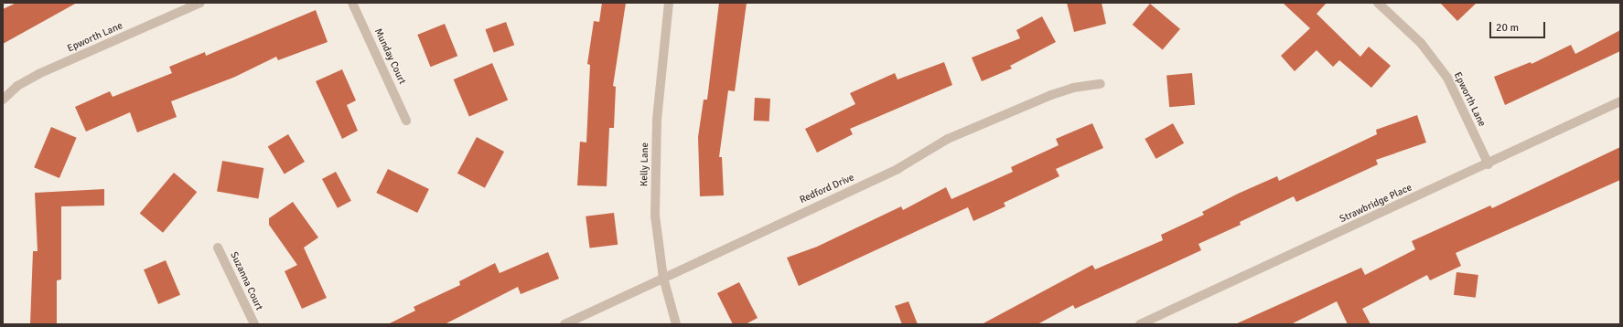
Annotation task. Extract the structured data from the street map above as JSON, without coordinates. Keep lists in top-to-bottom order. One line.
{"streets":{"street":["Epworth Lane","Munday Court","Kelly Lane","Redford Drive","Strawbridge Place","Suzanna Court"]},"crossings":[["Epworth Lane","Strawbridge Place"],["Kelly Lane","Redford Drive"]],"scale_bar":"20 m"}
